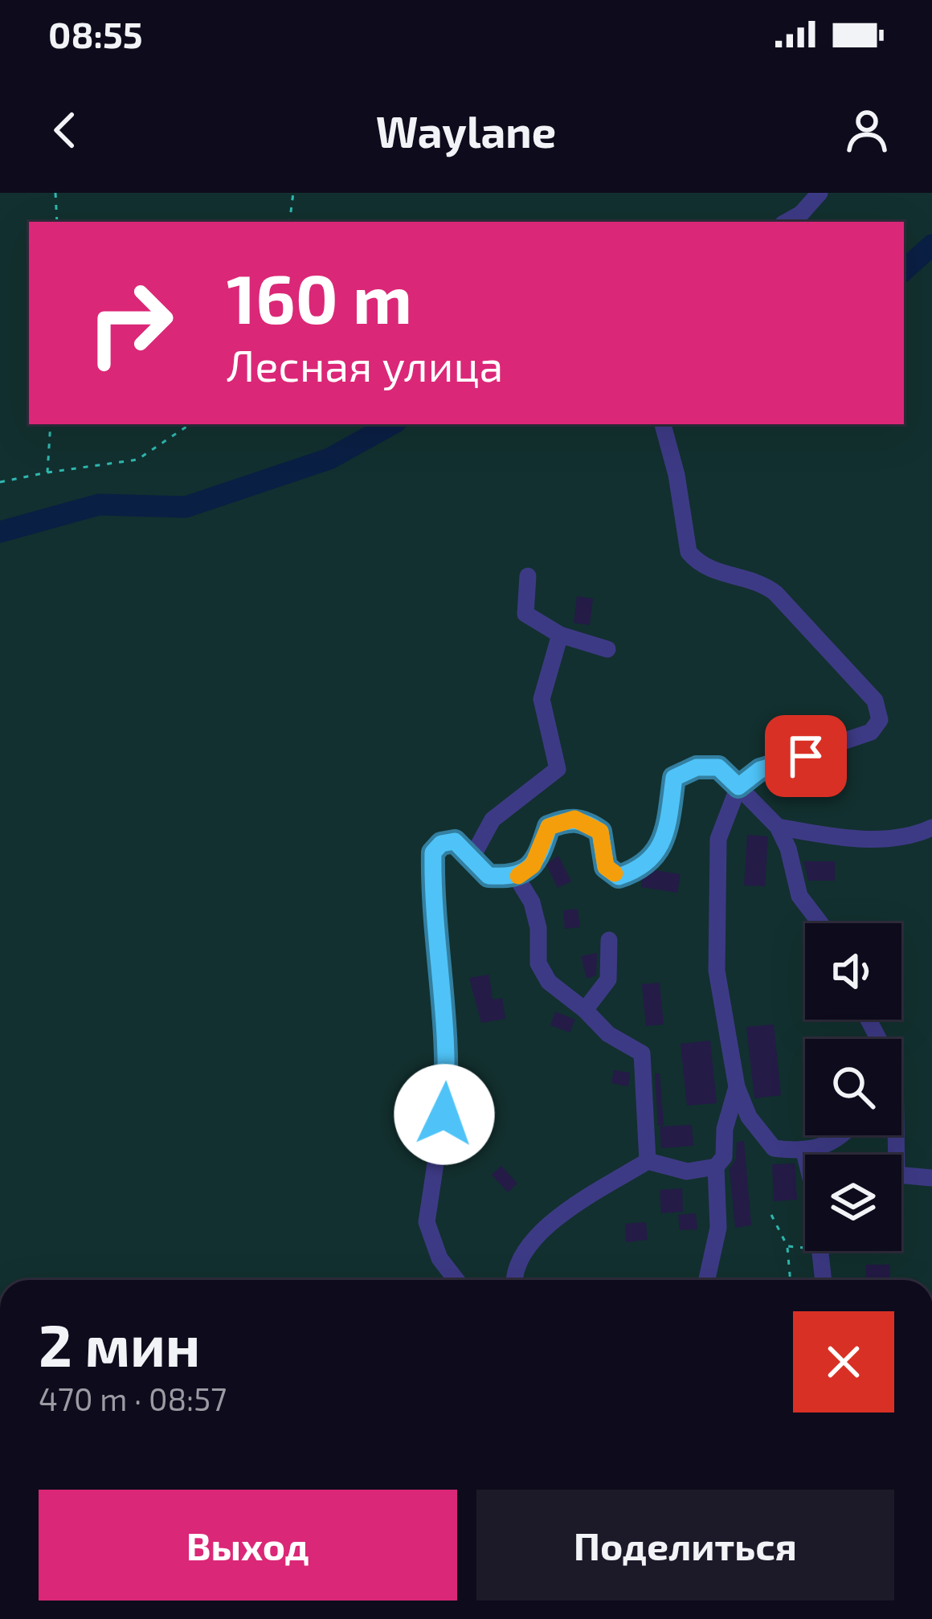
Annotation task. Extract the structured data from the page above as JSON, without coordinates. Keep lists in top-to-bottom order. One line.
{"page":{"status":"08:55","header":"Waylane","turn":["160 m","Лесная улица"],"heading":["2 мин","470 m · 08:57"],"buttons":["Выход","Поделиться"]}}
